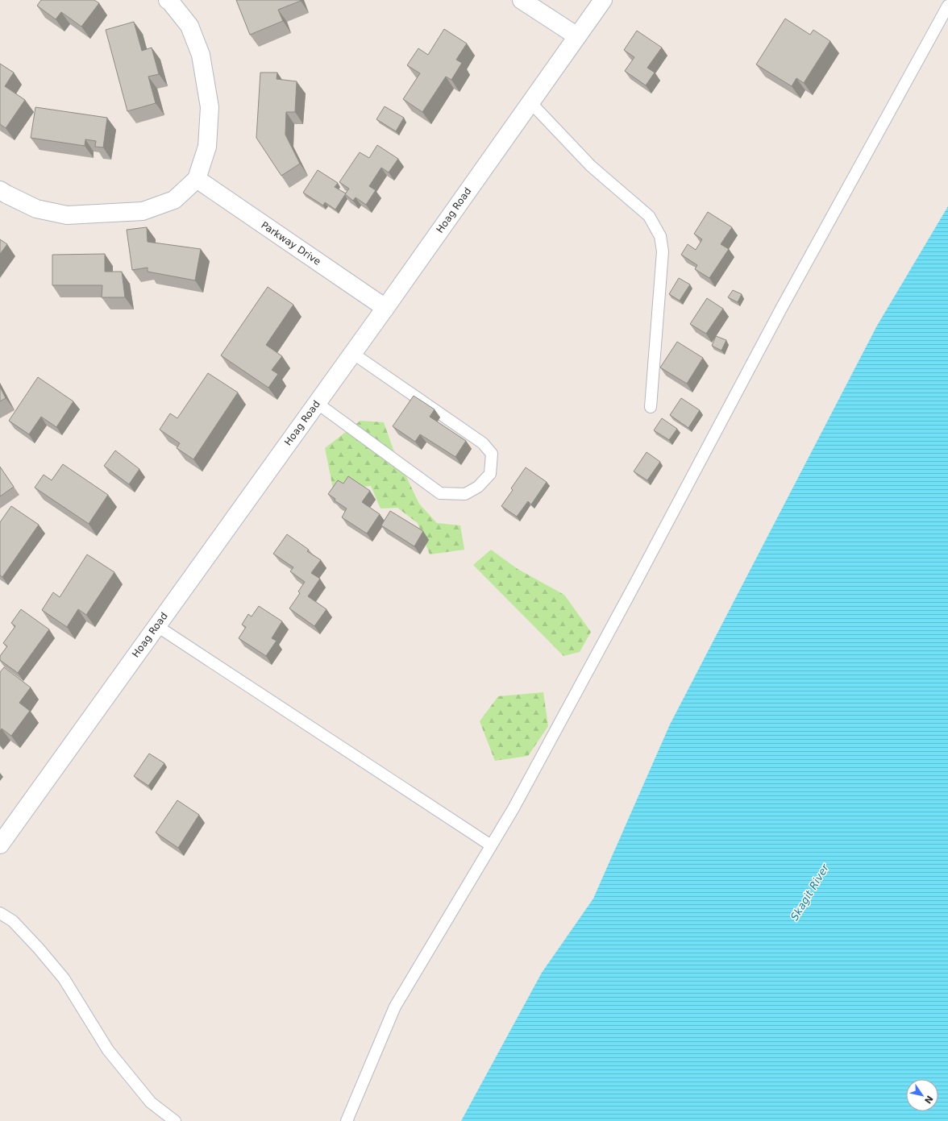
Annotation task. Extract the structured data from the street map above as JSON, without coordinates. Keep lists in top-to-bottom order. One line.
{"streets":{"street":["Hoag Road","Parkway Drive"]},"crossings":[["Hoag Road","Parkway Drive"]],"water":["Skagit River"],"north":"bottom right"}
